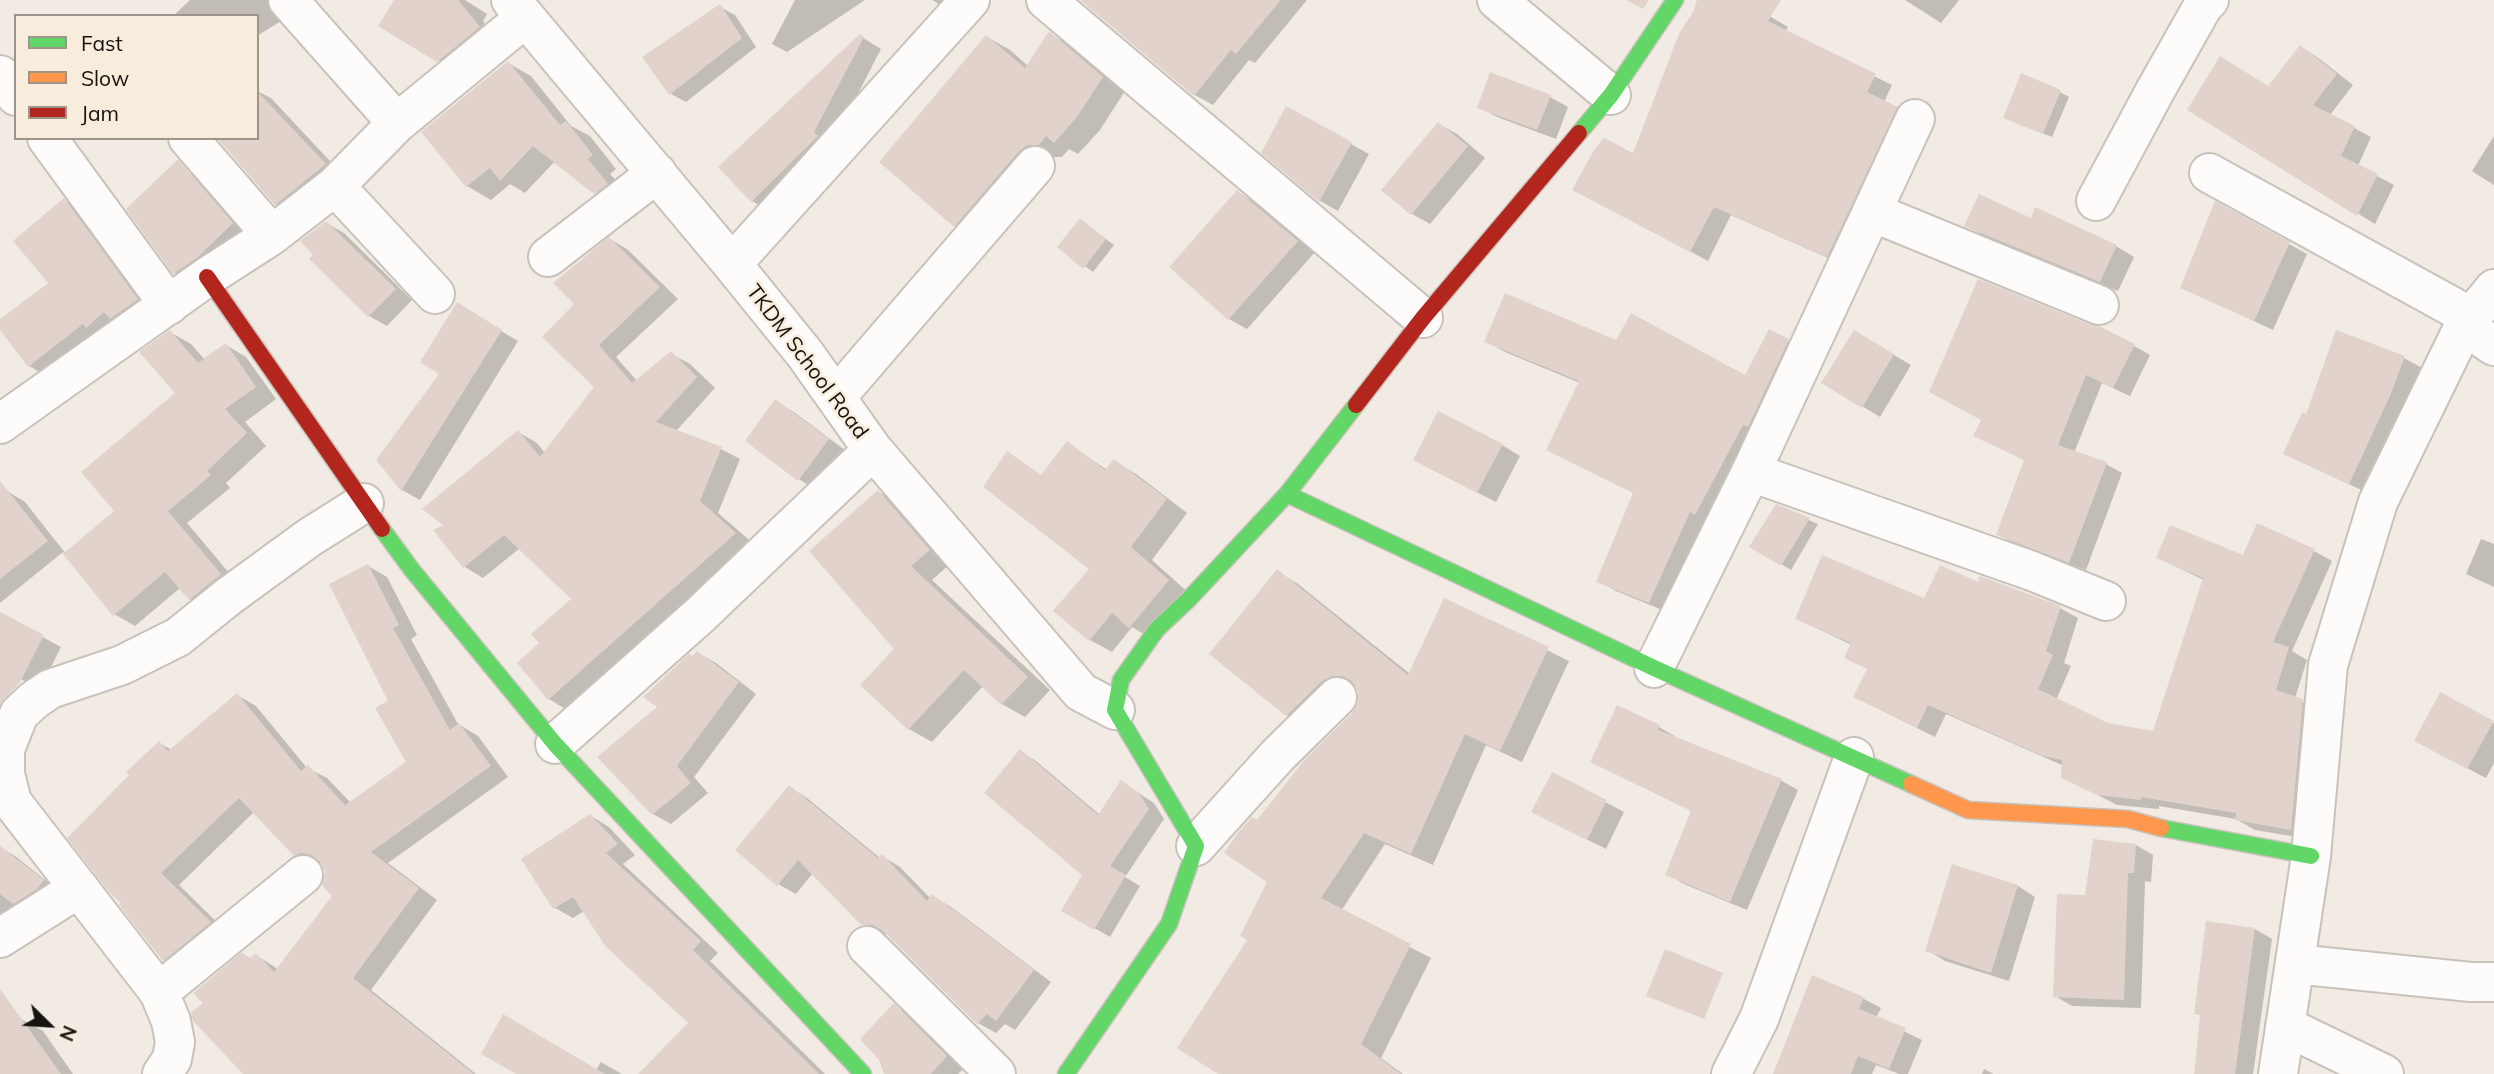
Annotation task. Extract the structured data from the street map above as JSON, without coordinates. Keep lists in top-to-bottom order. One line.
{"streets":{"street":["TKDM School Road"]},"legend":["Fast","Slow","Jam"],"north":"bottom right"}
